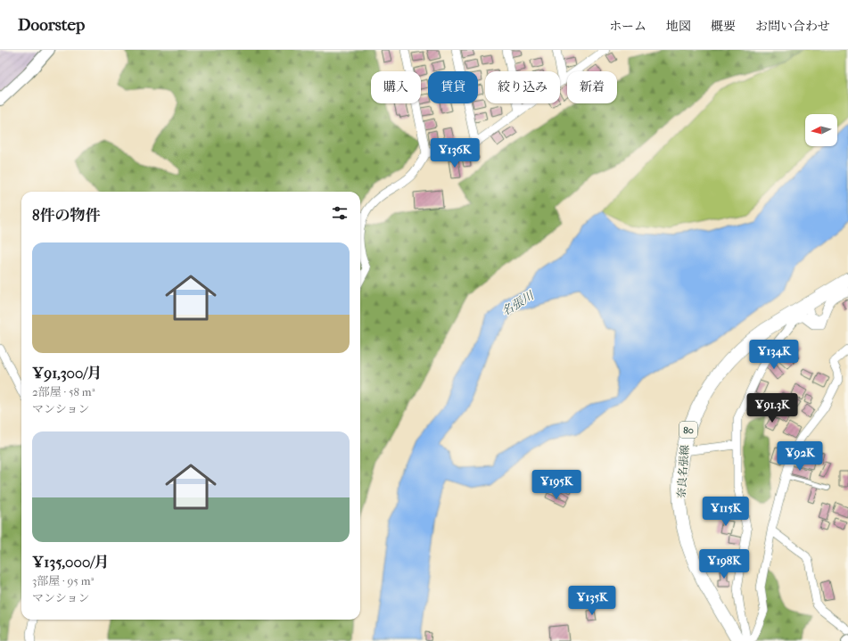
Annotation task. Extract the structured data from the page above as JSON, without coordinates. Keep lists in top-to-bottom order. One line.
{"streets":{"main road":["80","奈良名張線"]},"water":["名張川"],"north":"left","page":{"header":"Doorstep","nav":["ホーム","地図","概要","お問い合わせ"],"chip":["購入","賃貸","絞り込み","新着"],"price":["¥136K","¥134K","¥91.3K","¥92K","¥195K","¥115K","¥198K","¥135K"],"heading":"8件の物件","list":[{"name":"¥91,300/月","note":"2部屋 · 58 m² · マンション"},{"name":"¥135,000/月","note":"3部屋 · 95 m² · マンション"}]}}
